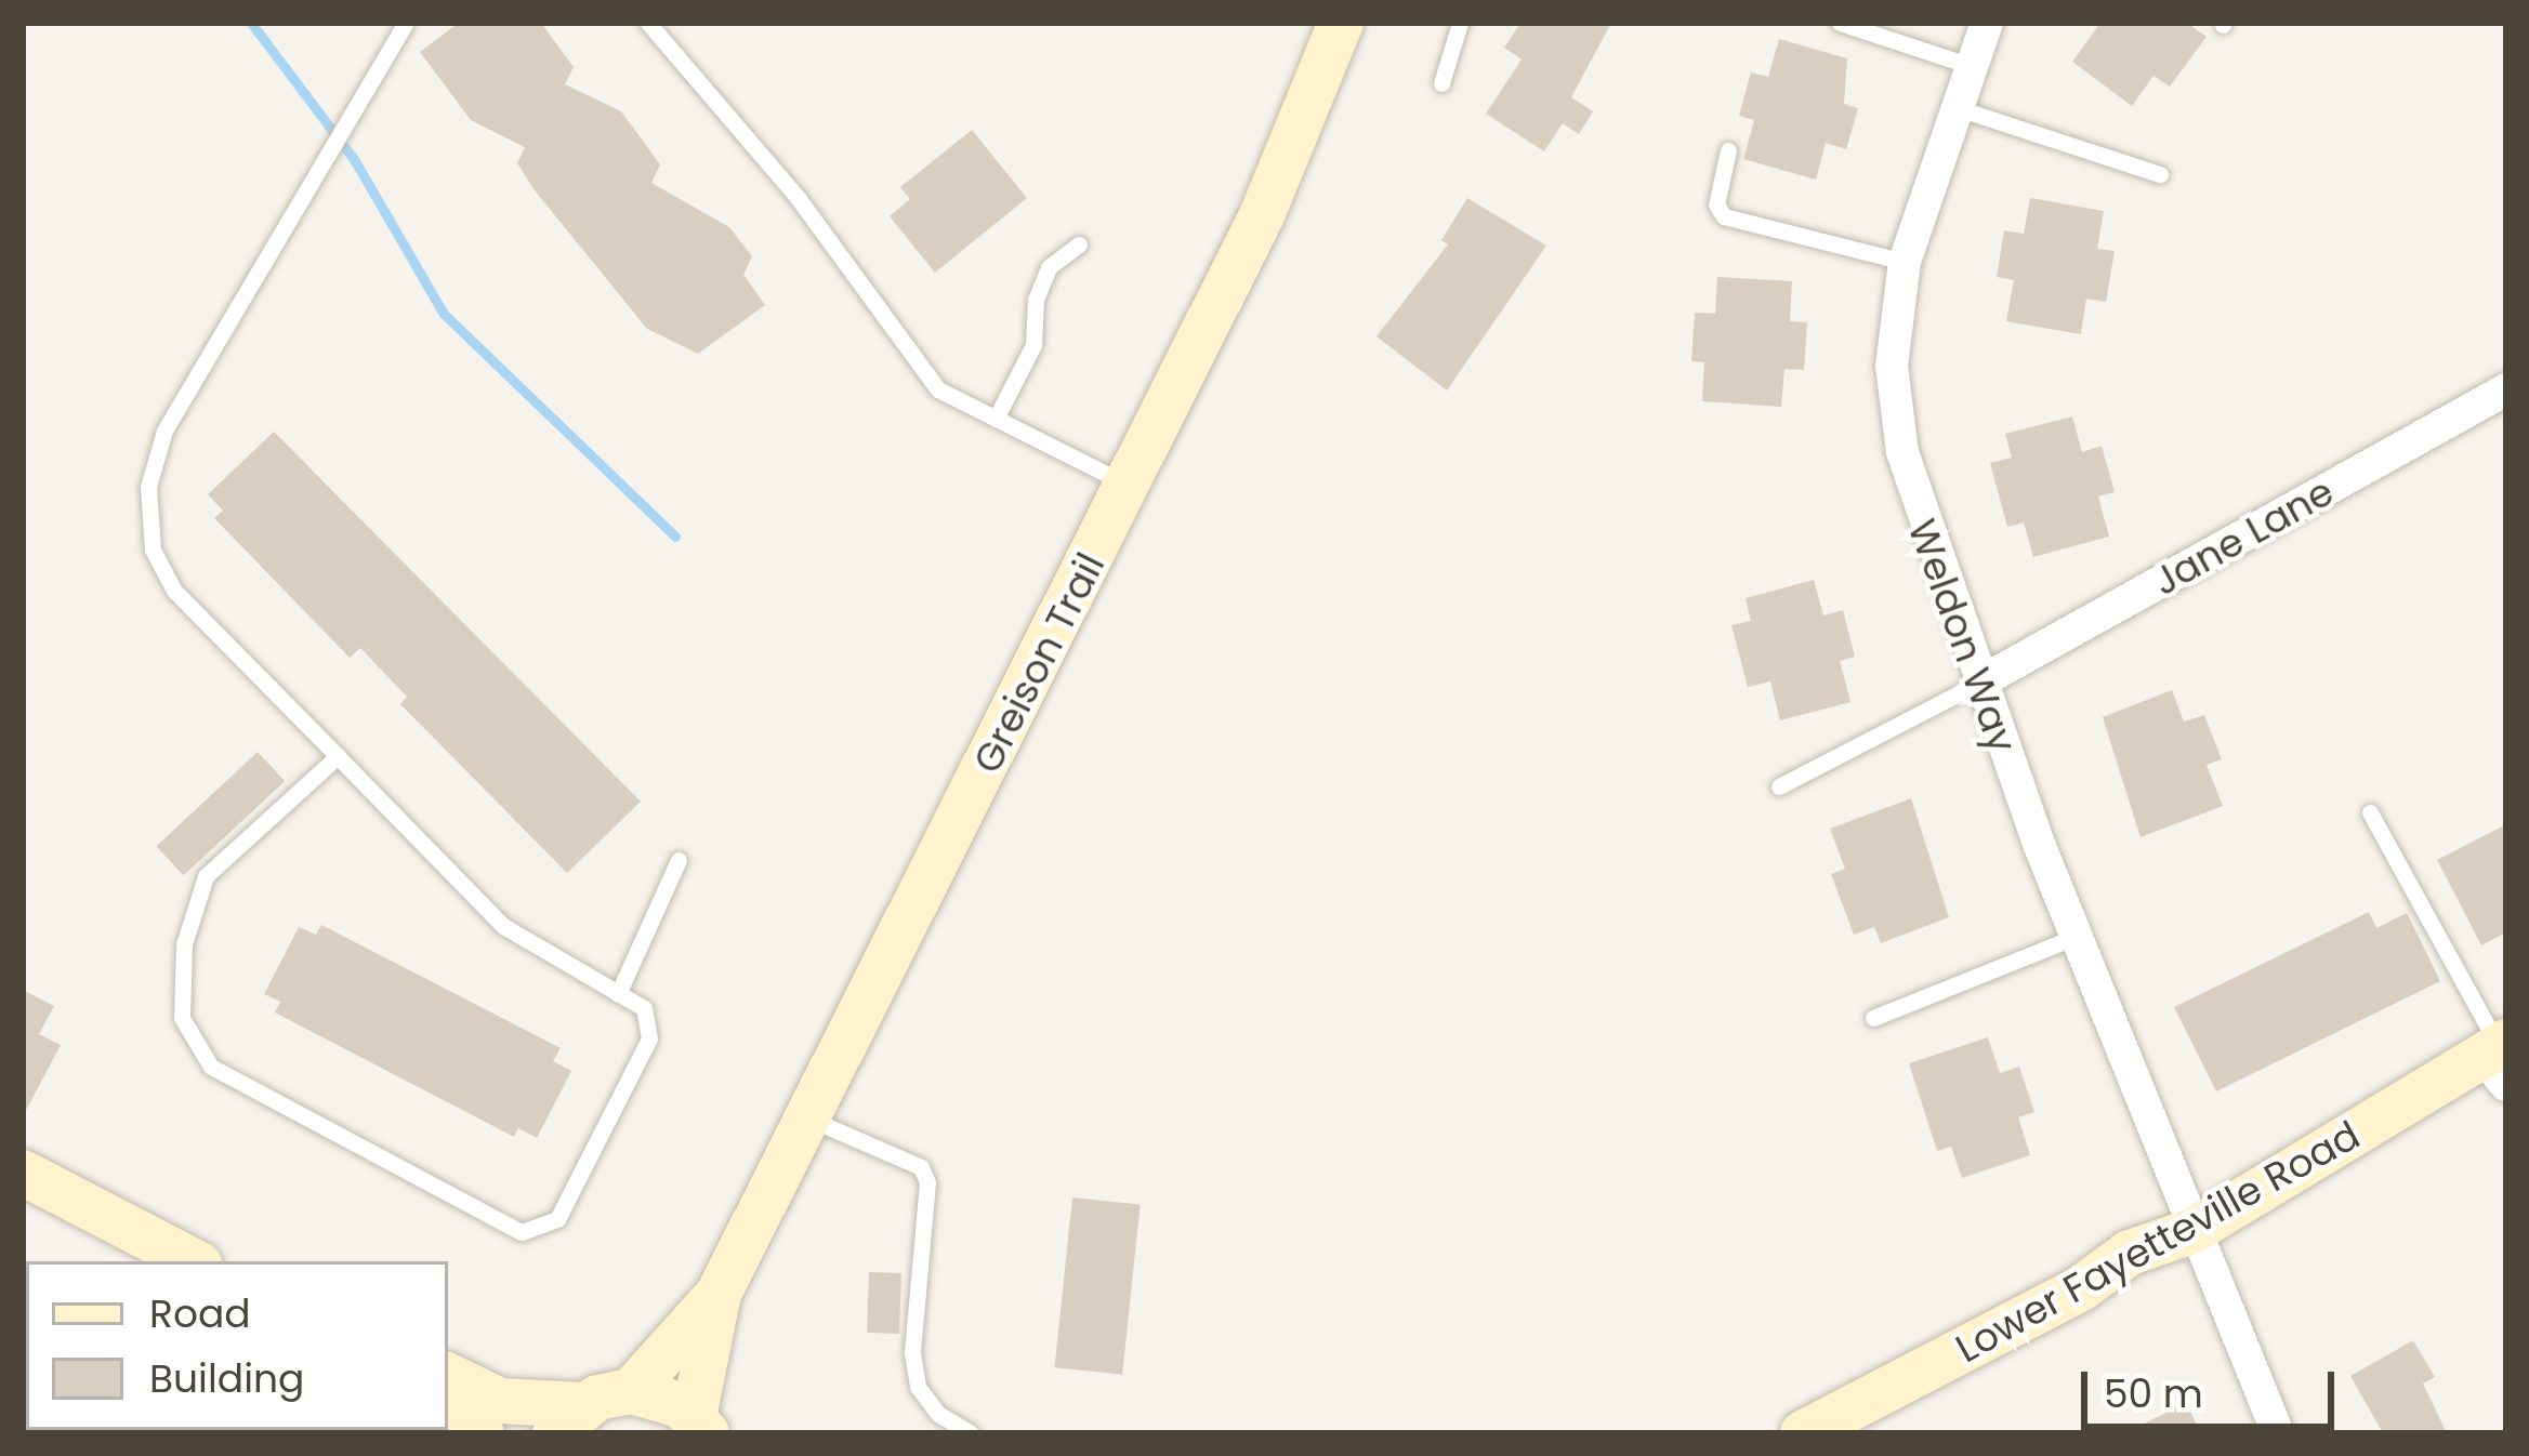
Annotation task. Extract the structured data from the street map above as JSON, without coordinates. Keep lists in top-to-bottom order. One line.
{"streets":{"street":["Jane Lane","Weldon Way","Greison Trail","Lower Fayetteville Road"]},"crossings":[["Jane Lane","Weldon Way"],["Weldon Way","Lower Fayetteville Road"]],"legend":["Road","Building"],"scale_bar":"50 m"}
